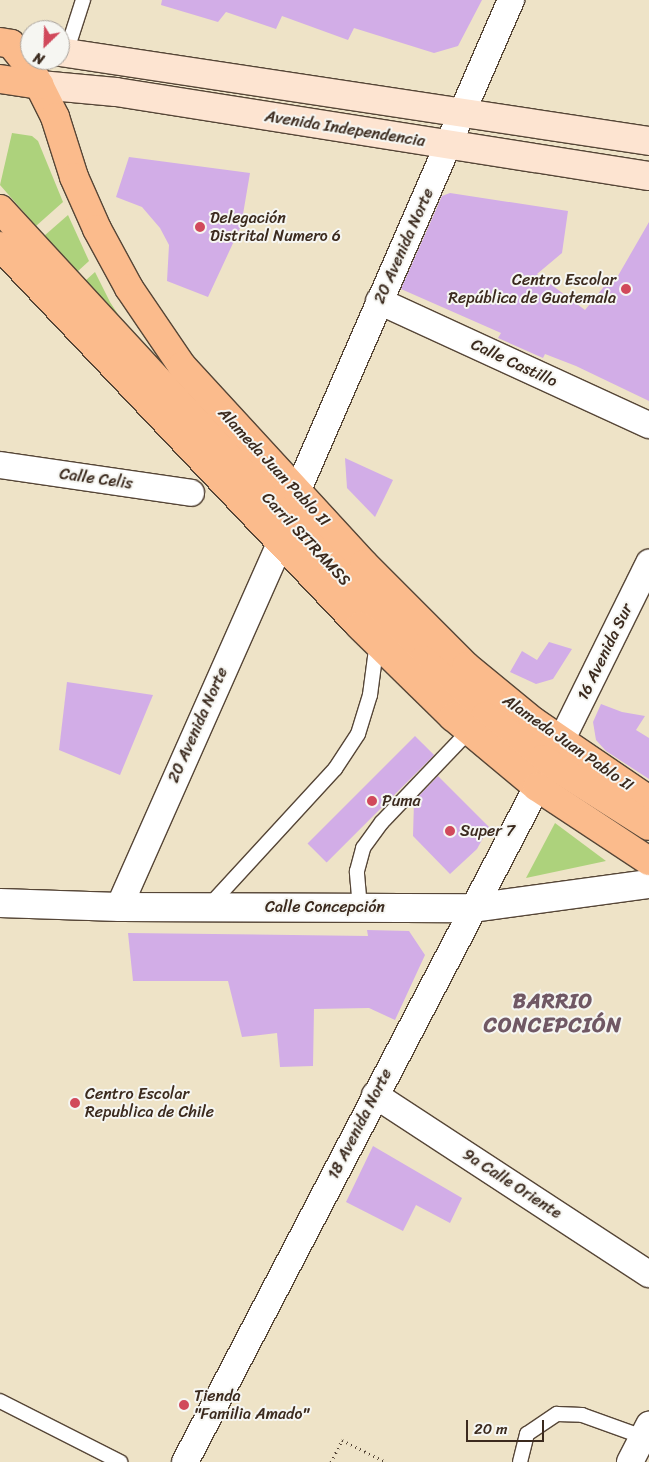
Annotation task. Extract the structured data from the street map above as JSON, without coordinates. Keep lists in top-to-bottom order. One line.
{"streets":{"main road":["Avenida Independencia","Alameda Juan Pablo II","Carril SITRAMSS"],"street":["20 Avenida Norte","Calle Castillo","Calle Celis","16 Avenida Sur","Calle Concepción","18 Avenida Norte","9a Calle Oriente"]},"crossings":[["Avenida Independencia","20 Avenida Norte"],["Avenida Independencia","Alameda Juan Pablo II"],["20 Avenida Norte","Calle Castillo"],["20 Avenida Norte","Alameda Juan Pablo II"],["20 Avenida Norte","Calle Concepción"],["Alameda Juan Pablo II","16 Avenida Sur"],["Calle Concepción","18 Avenida Norte"],["18 Avenida Norte","9a Calle Oriente"]],"districts":["BARRIO CONCEPCIÓN"],"places":["Delegación Distrital Numero 6","Centro Escolar República de Guatemala","Puma","Super 7","Centro Escolar Republica de Chile","Tienda \"Familia Amado\""],"scale_bar":"20 m","north":"bottom left"}
